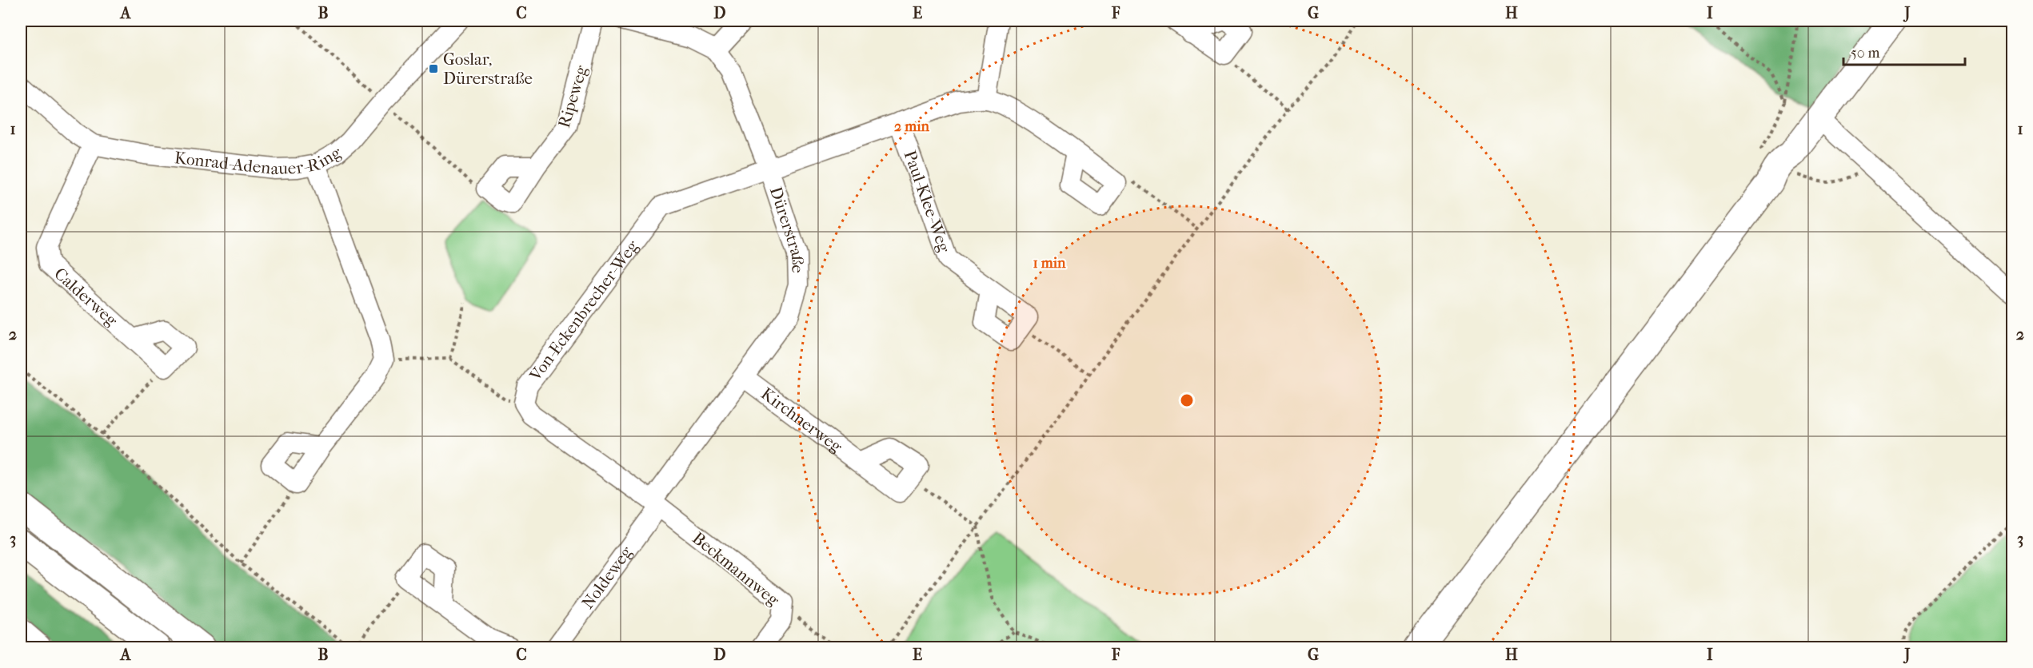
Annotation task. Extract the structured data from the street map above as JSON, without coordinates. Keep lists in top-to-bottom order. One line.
{"streets":{"street":["Ripeweg","Konrad-Adenauer-Ring","Paul-Klee-Weg","Dürerstraße","Calderweg","Von-Eckenbrecher-Weg","Kirchnerweg","Beckmannweg","Noldeweg"]},"crossings":[["Konrad-Adenauer-Ring","Calderweg"],["Paul-Klee-Weg","Von-Eckenbrecher-Weg"],["Dürerstraße","Von-Eckenbrecher-Weg"],["Dürerstraße","Kirchnerweg"],["Dürerstraße","Beckmannweg"],["Dürerstraße","Noldeweg"],["Von-Eckenbrecher-Weg","Beckmannweg"],["Von-Eckenbrecher-Weg","Noldeweg"],["Beckmannweg","Noldeweg"]],"places":{"transit":["Goslar, Dürerstraße"]},"scale_bar":"50 m","grid":{"columns":["A","B","C","D","E","F","G","H","I","J"],"rows":["1","2","3"]},"rings":["2 min","1 min"]}
